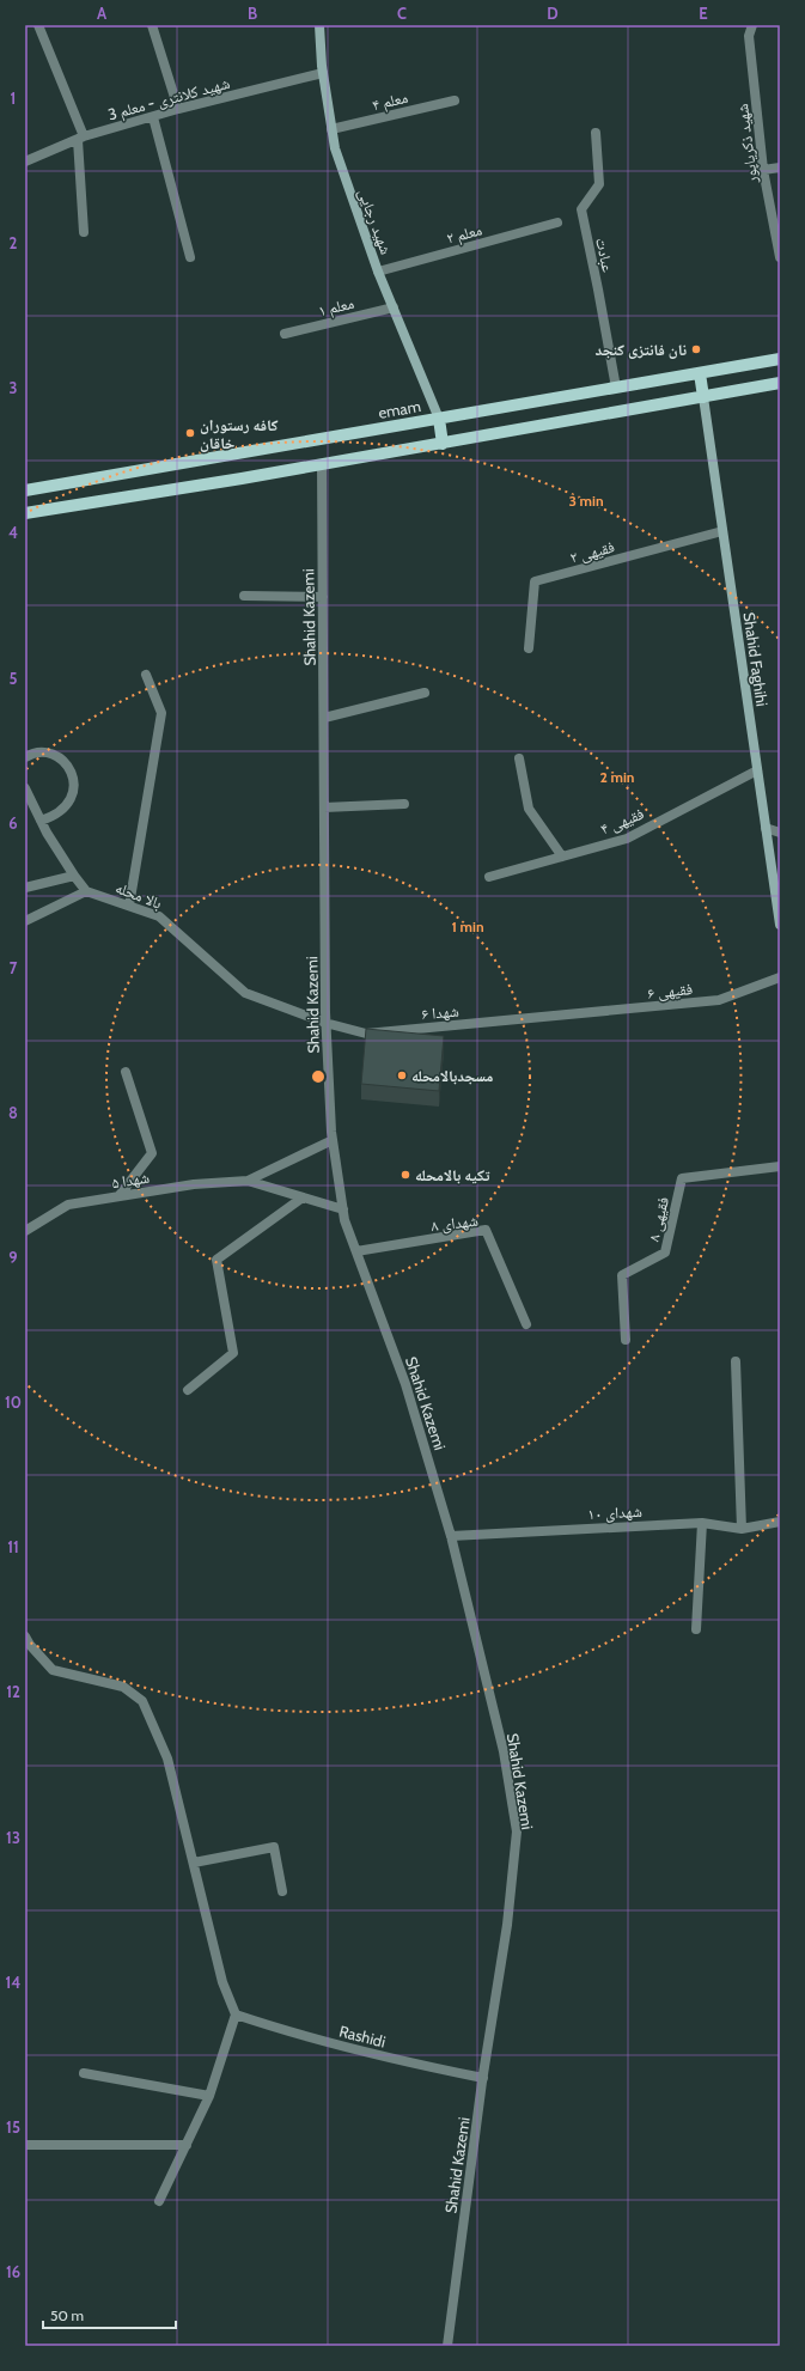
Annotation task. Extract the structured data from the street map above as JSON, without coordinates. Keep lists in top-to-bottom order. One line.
{"streets":{"main road":["شهید رجایی","emam","Shahid Faghihi"],"street":["شهید کلانتری - معلم 3","معلم ۴","شهید ذکریاپور","معلم ۲","عبادت","معلم ۱","فقیهی ۲","Shahid Kazemi","فقیهی ۴","بالا محله","فقیهی ۶","شهدا ۶","شهدا ۵","فقیهی ۸","شهدای ۸","شهدای ۱۰","Rashidi"]},"crossings":[["شهید کلانتری - معلم 3","شهید رجایی"],["معلم ۴","شهید رجایی"],["شهید رجایی","معلم ۲"],["شهید رجایی","معلم ۱"],["شهید رجایی","emam"],["عبادت","emam"],["فقیهی ۲","Shahid Faghihi"],["Shahid Kazemi","بالا محله"],["Shahid Kazemi","شهدا ۶"],["Shahid Kazemi","شهدا ۵"],["Shahid Kazemi","شهدای ۸"],["Shahid Kazemi","شهدای ۱۰"],["Shahid Kazemi","Rashidi"],["Shahid Faghihi","فقیهی ۴"],["بالا محله","شهدا ۶"],["فقیهی ۶","شهدا ۶"]],"places":["نان فانتزی کنجد","کافه رستوران خاقان","مسجدبالامحله","تکیه بالامحله"],"scale_bar":"50 m","grid":{"columns":["A","B","C","D","E"],"rows":["1","2","3","4","5","6","7","8","9","10","11","12","13","14","15","16"]},"rings":["3 min","2 min","1 min"]}
